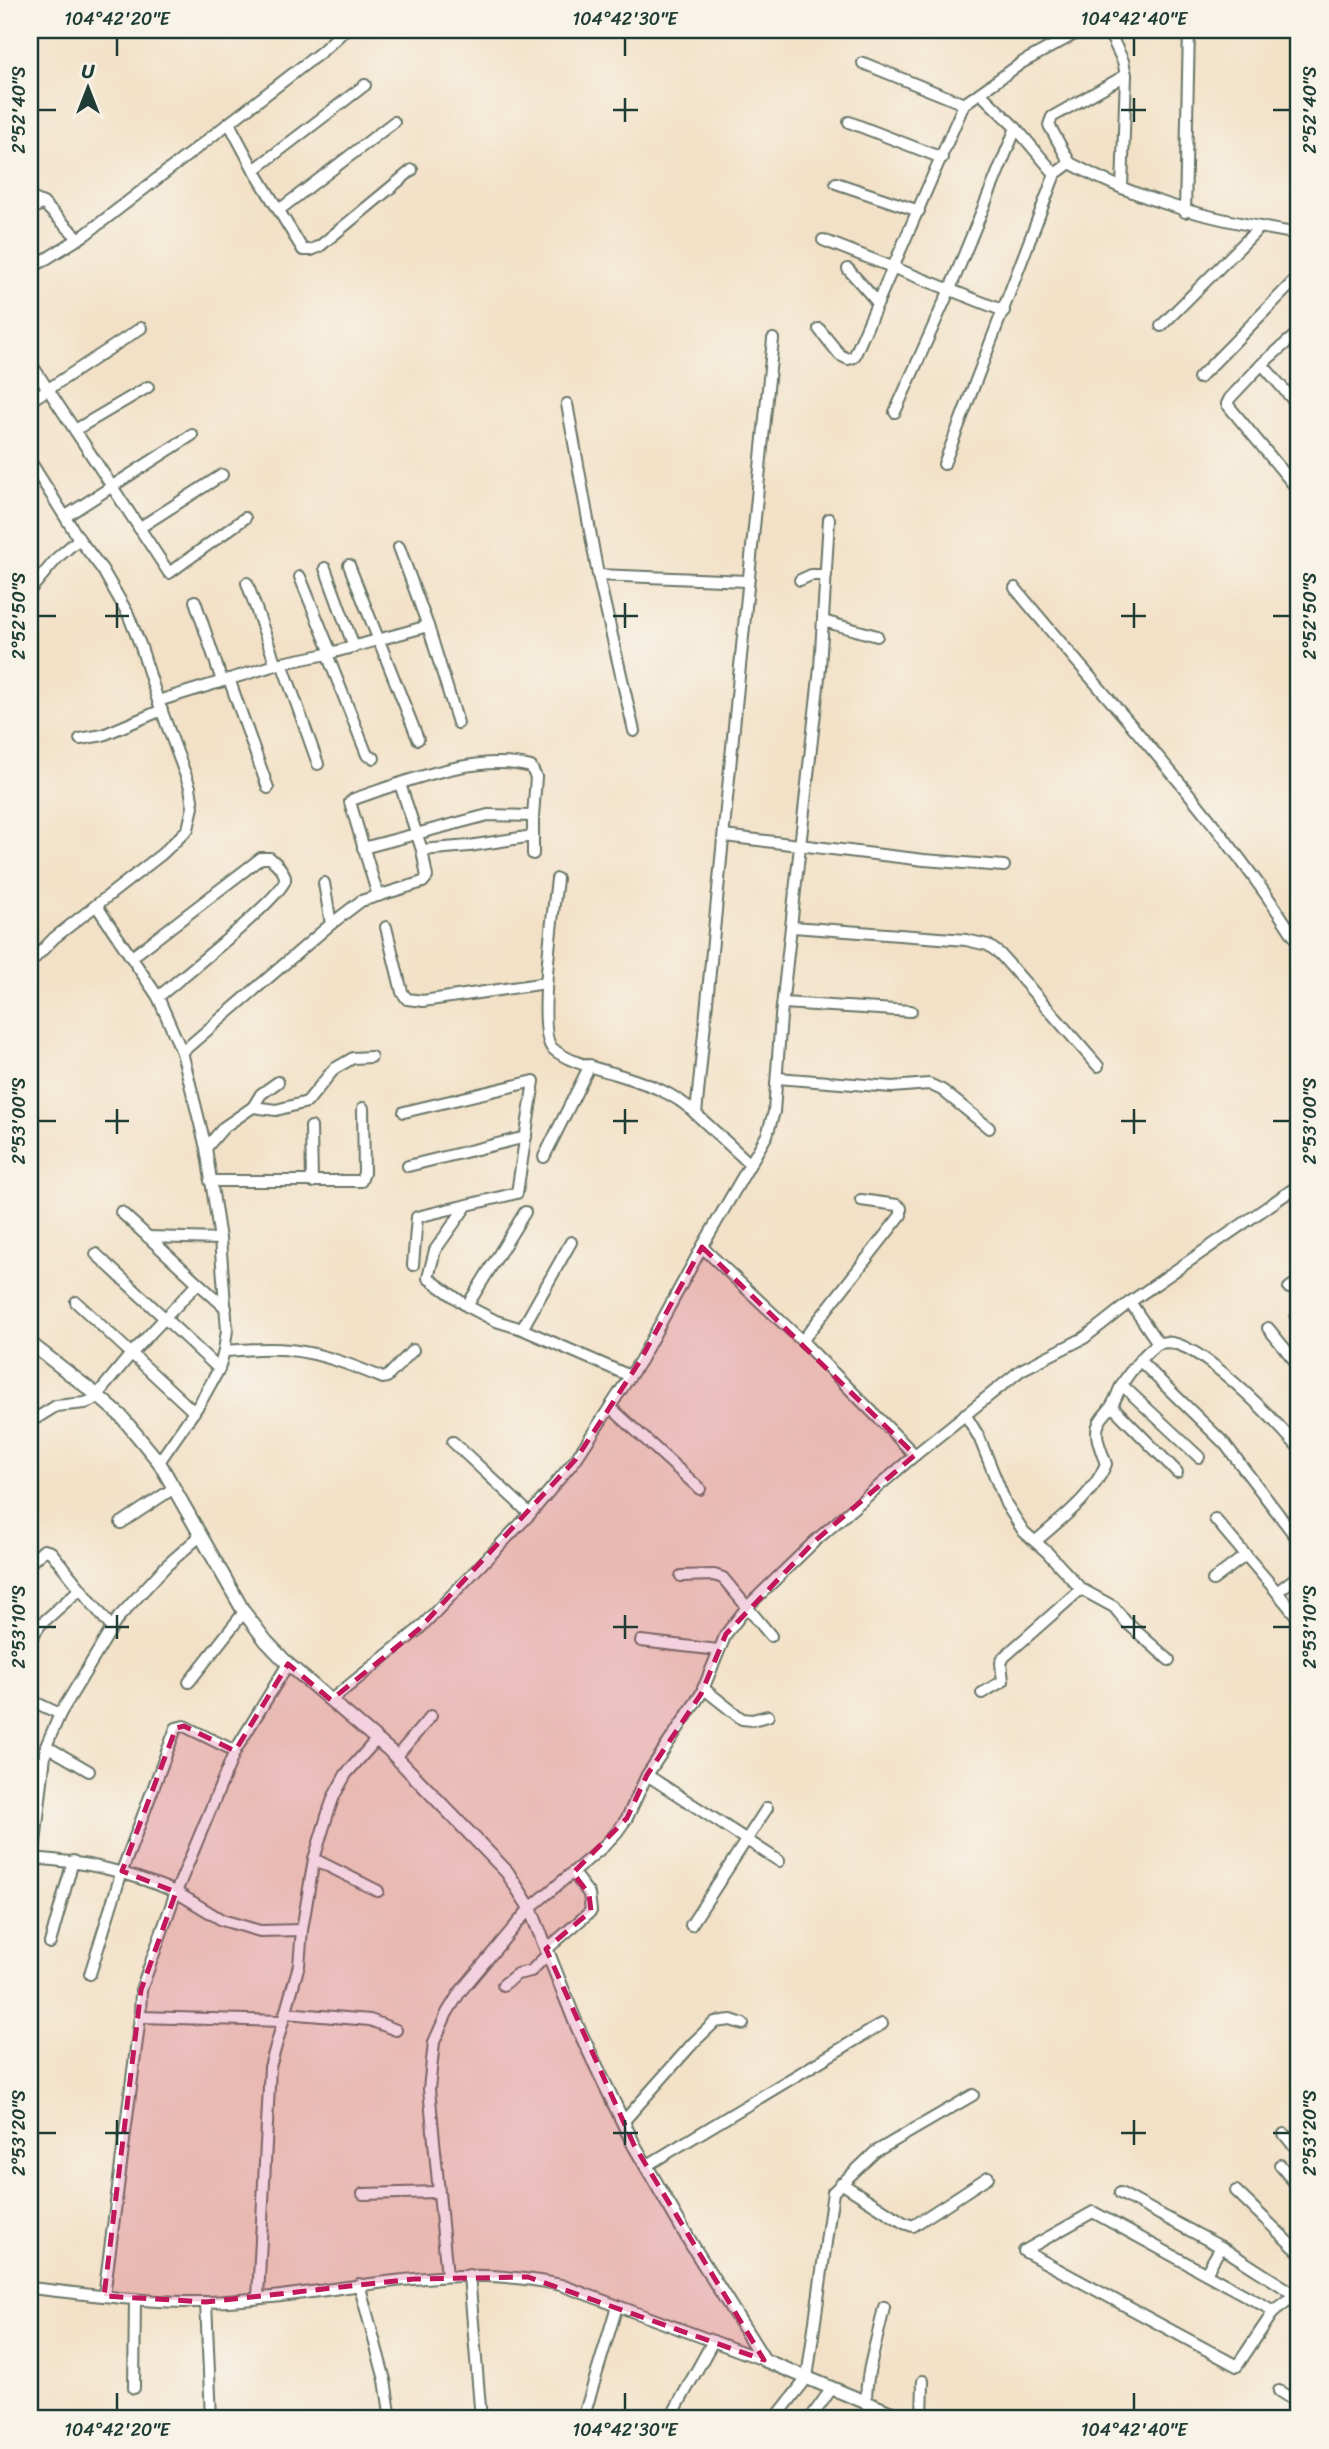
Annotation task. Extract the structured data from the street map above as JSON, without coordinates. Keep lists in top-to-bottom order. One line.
{"north":"top","coordinates":["104°42'20\"E","104°42'30\"E","104°42'40\"E","2°52'40\"S","2°52'50\"S","2°53'00\"S","2°53'10\"S","2°53'20\"S"]}
